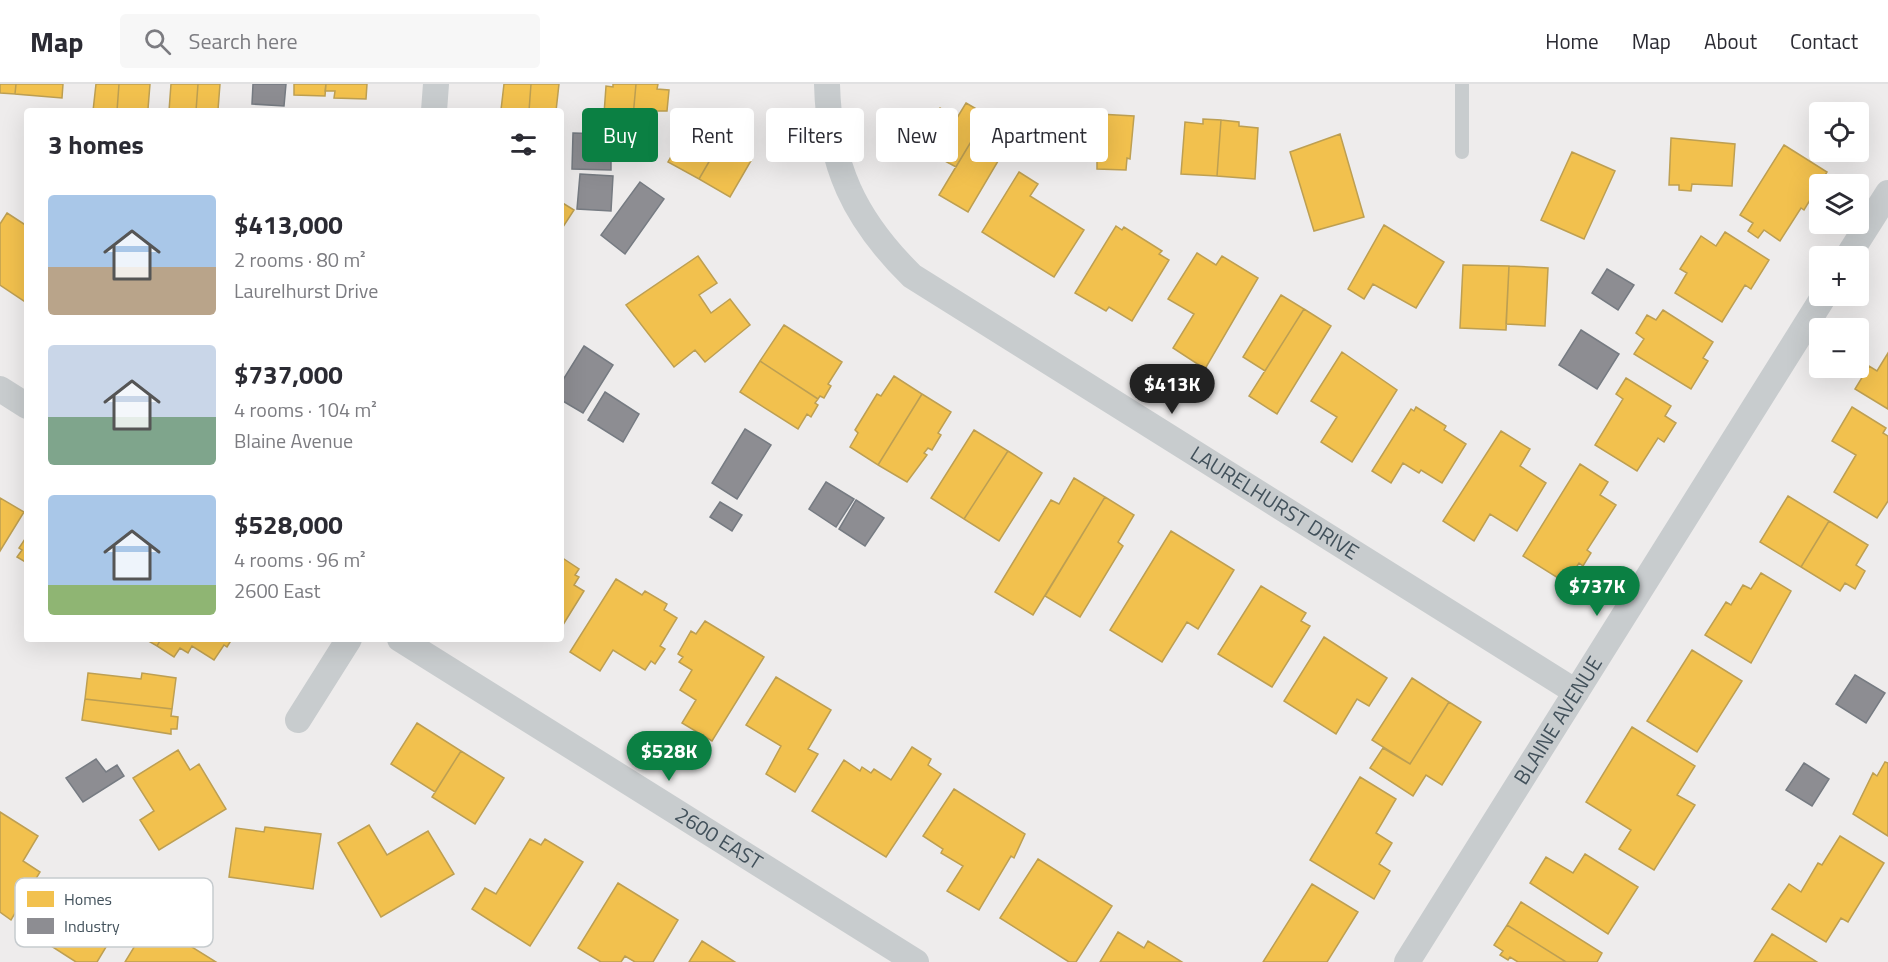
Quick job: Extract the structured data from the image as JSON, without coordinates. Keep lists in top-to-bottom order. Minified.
{"streets":{"street":["LAURELHURST DRIVE","BLAINE AVENUE","2600 EAST"]},"crossings":[["LAURELHURST DRIVE","BLAINE AVENUE"]],"legend":["Homes","Industry"],"page":{"header":"Map","search":"Search here","nav":["Home","Map","About","Contact"],"map_buttons":["+","−"],"chip":["Buy","Rent","Filters","New","Apartment"],"heading":"3 homes","list":[{"name":"$413,000","note":"2 rooms · 80 m² · Laurelhurst Drive"},{"name":"$737,000","note":"4 rooms · 104 m² · Blaine Avenue"},{"name":"$528,000","note":"4 rooms · 96 m² · 2600 East"}],"price":["$413K","$737K","$528K"]}}
